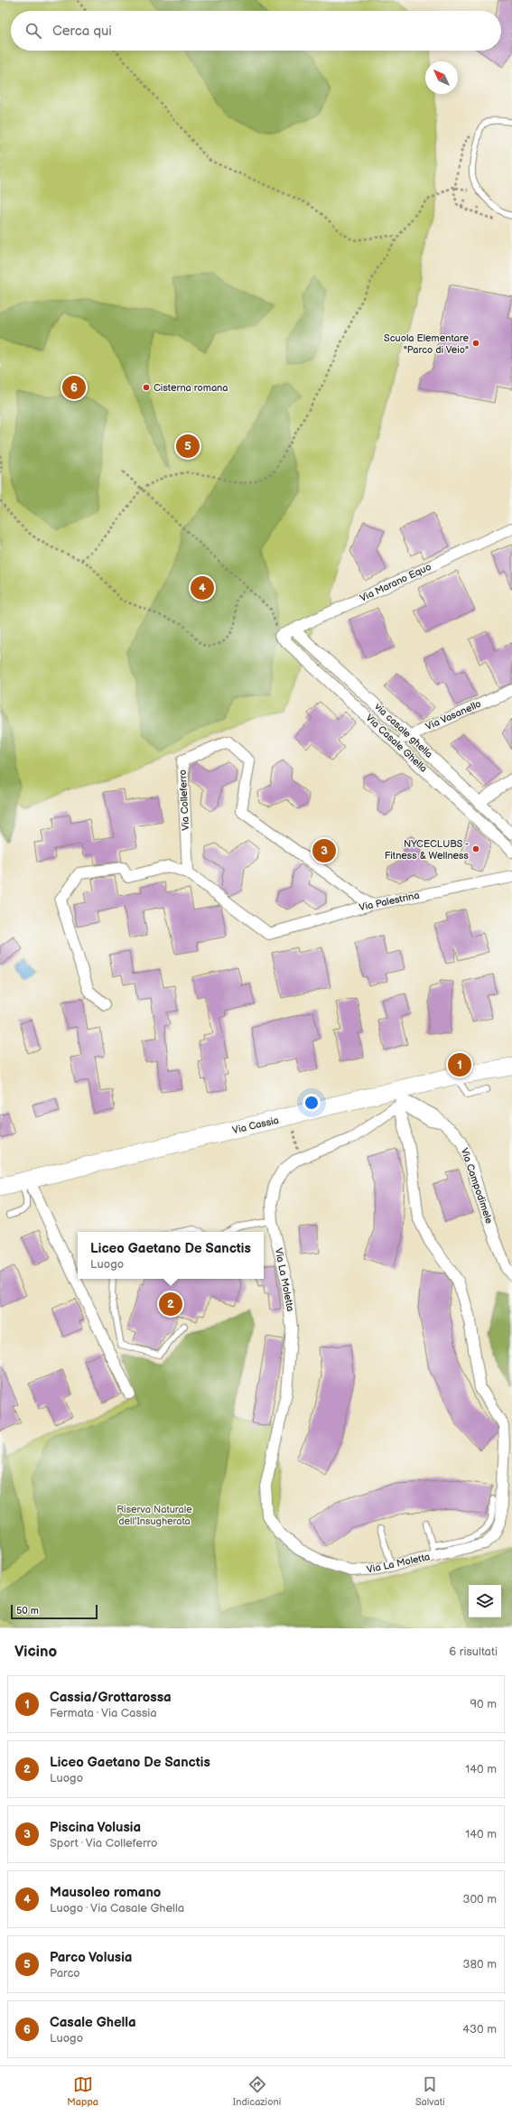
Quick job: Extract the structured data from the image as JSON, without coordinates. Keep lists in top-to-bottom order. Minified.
{"streets":{"main road":["Via Cassia"],"street":["Via Marano Equo","Via Vasanello","via casale ghella","Via Casale Ghella","Via Colleferro","Via Palestrina","Via Campodimele","Via La Moletta"]},"crossings":[["Via Marano Equo","via casale ghella"],["Via Marano Equo","Via Casale Ghella"],["Via Vasanello","via casale ghella"],["Via Vasanello","Via Casale Ghella"],["Via Colleferro","Via Palestrina"],["Via Cassia","Via Campodimele"],["Via Cassia","Via La Moletta"],["Via Campodimele","Via La Moletta"]],"parks":["Riserva Naturale dell'Insugherata"],"places":["Scuola Elementare \"Parco di Veio\"","Cisterna romana","NYCECLUBS - Fitness & Wellness"],"scale_bar":"50 m","north":"top left","page":{"search":"Cerca qui","pins":["6","5","4","3","1","2"],"popup":["Liceo Gaetano De Sanctis","Luogo"],"scale":"50 m","heading":["Vicino","6 risultati"],"list":[{"mark":"1","name":"Cassia/Grottarossa","note":"Fermata · Via Cassia","value":"90 m"},{"mark":"2","name":"Liceo Gaetano De Sanctis","note":"Luogo","value":"140 m"},{"mark":"3","name":"Piscina Volusia","note":"Sport · Via Colleferro","value":"140 m"},{"mark":"4","name":"Mausoleo romano","note":"Luogo · Via Casale Ghella","value":"300 m"},{"mark":"5","name":"Parco Volusia","note":"Parco","value":"380 m"},{"mark":"6","name":"Casale Ghella","note":"Luogo","value":"430 m"}],"nav":["Mappa","Indicazioni","Salvati"]}}
